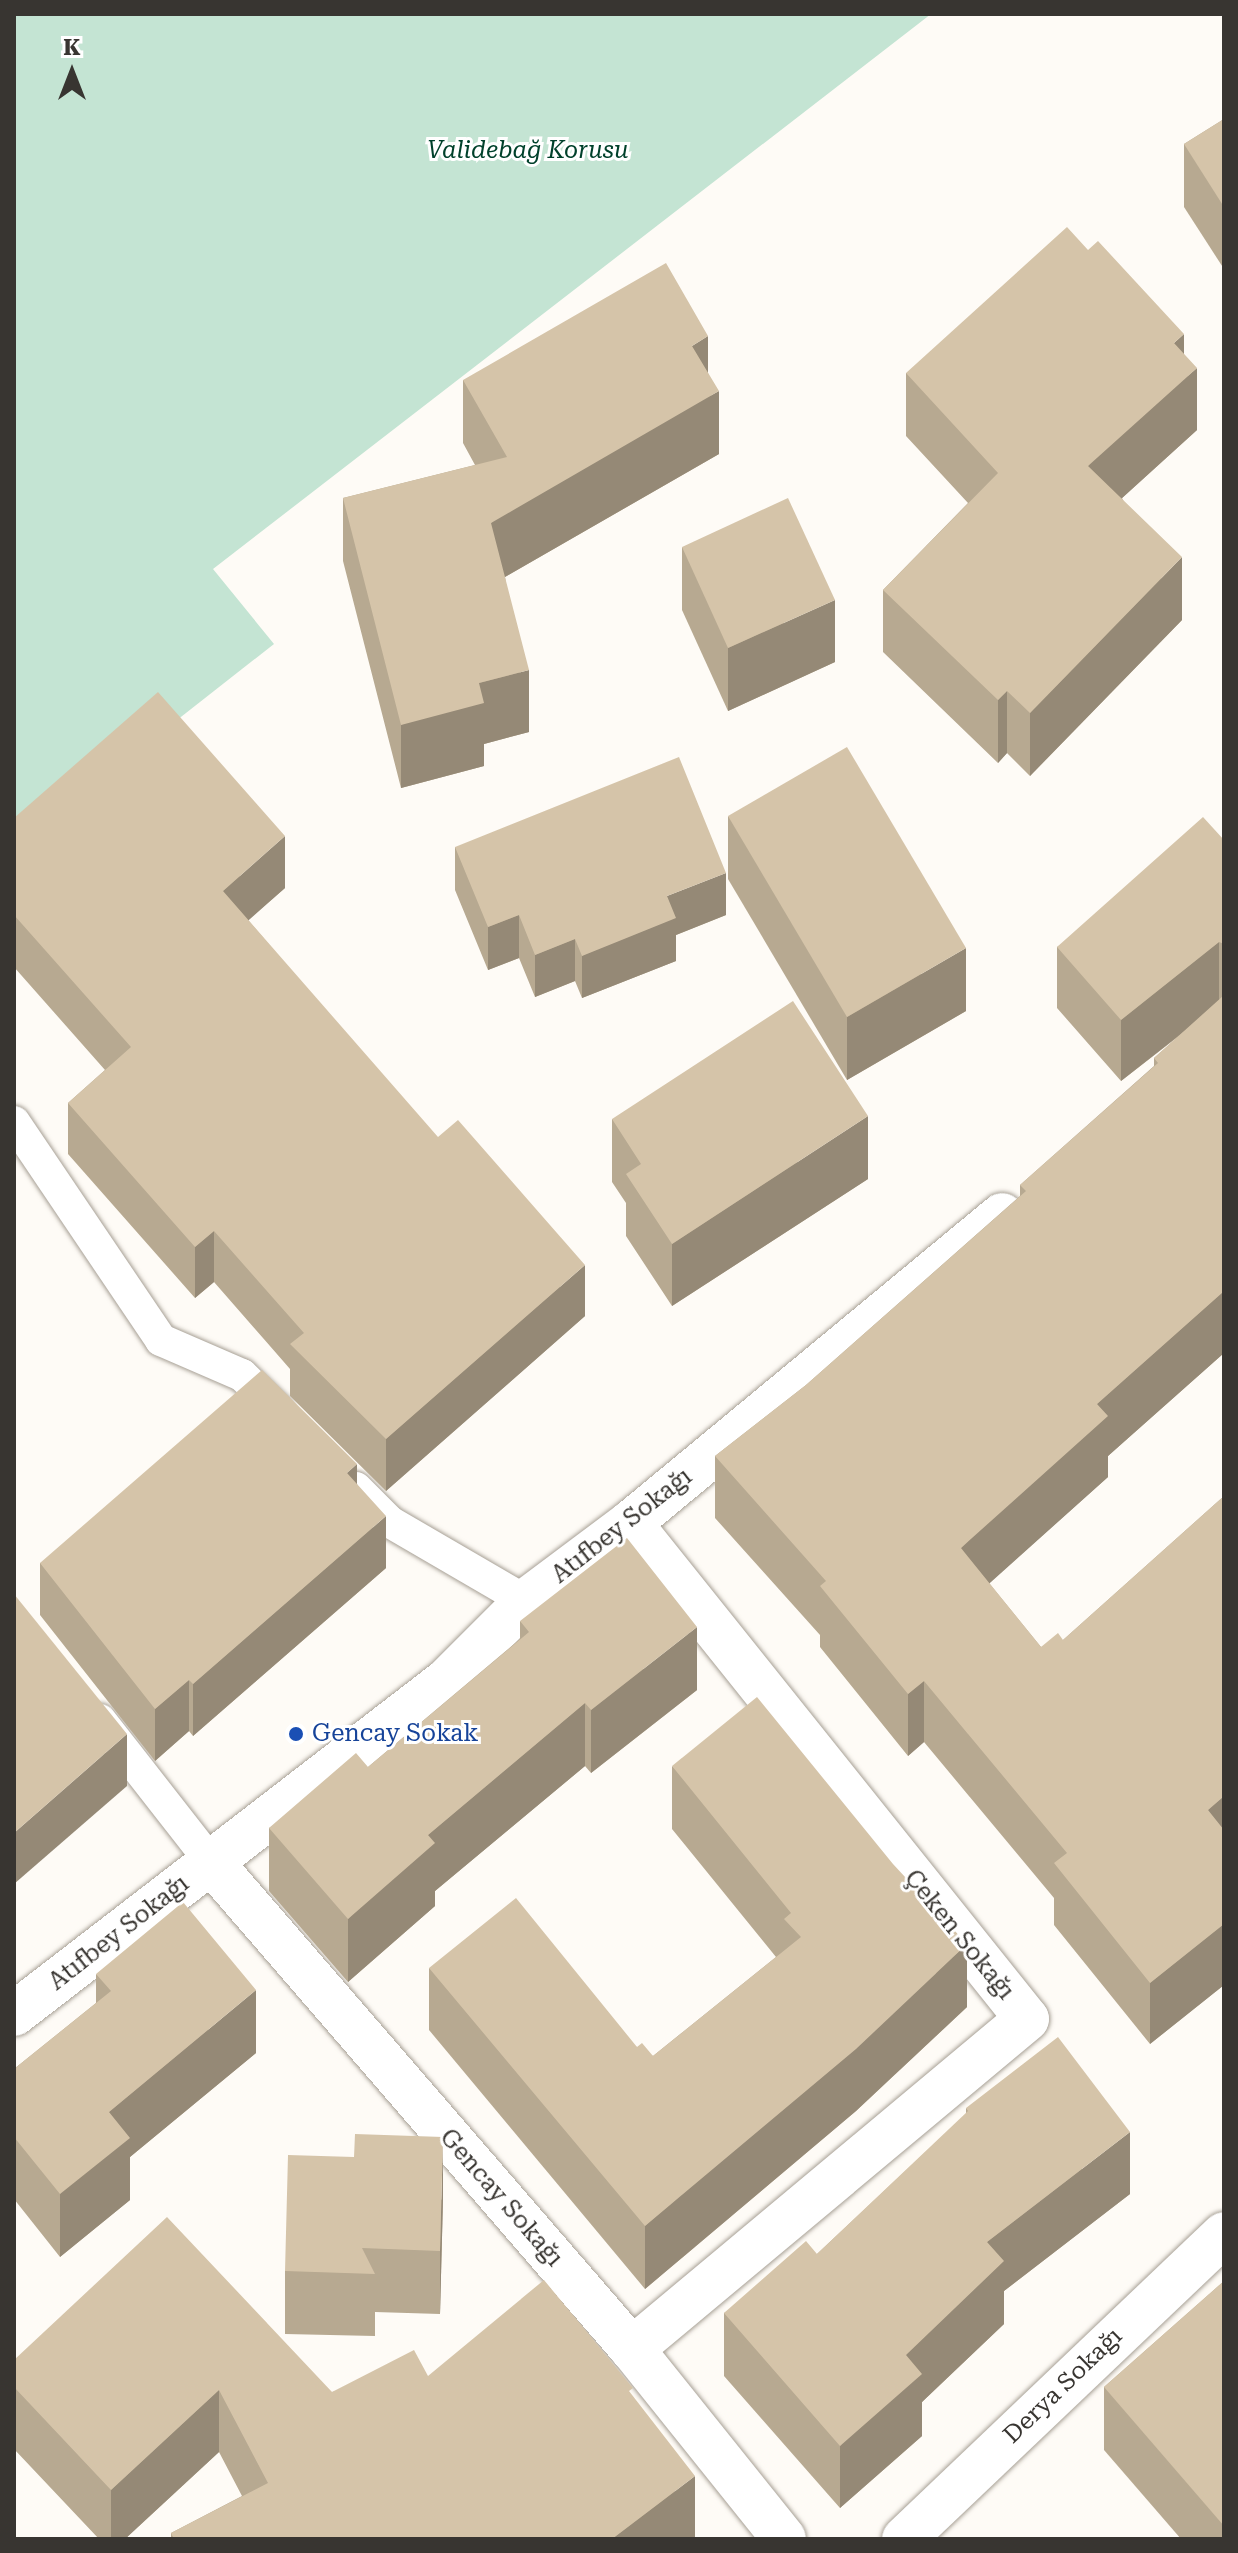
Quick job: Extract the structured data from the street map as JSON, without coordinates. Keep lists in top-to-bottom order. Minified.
{"streets":{"street":["Atıfbey Sokağı","Çeken Sokağı","Gencay Sokağı","Derya Sokağı"]},"crossings":[["Atıfbey Sokağı","Çeken Sokağı"],["Atıfbey Sokağı","Gencay Sokağı"],["Çeken Sokağı","Gencay Sokağı"]],"parks":["Validebağ Korusu"],"places":["Gencay Sokak"],"north":"top"}
